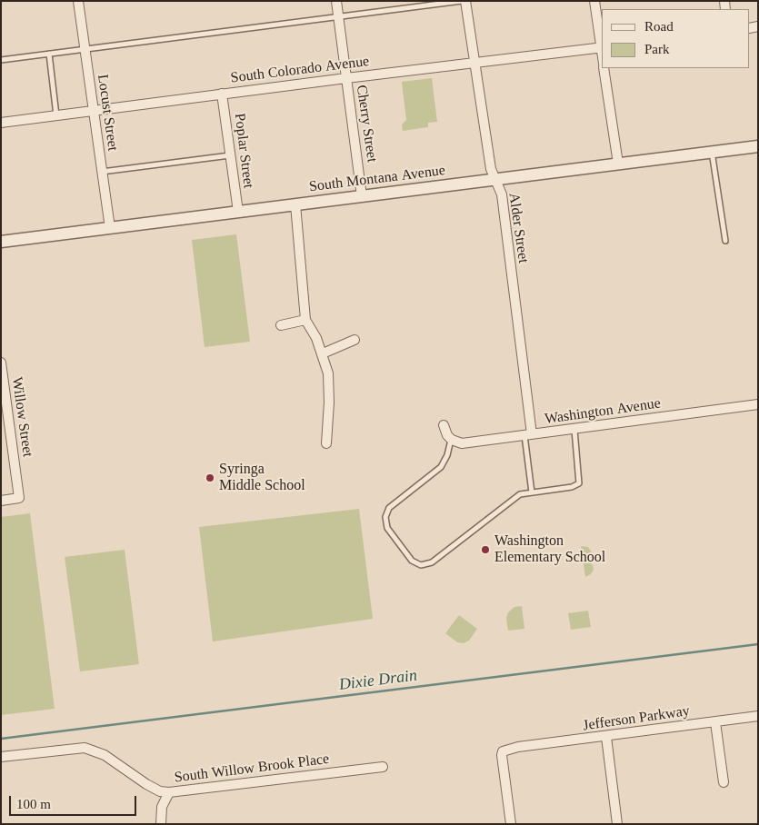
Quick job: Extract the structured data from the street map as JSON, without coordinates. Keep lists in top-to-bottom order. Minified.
{"streets":{"street":["South Colorado Avenue","Locust Street","Cherry Street","Poplar Street","South Montana Avenue","Alder Street","Washington Avenue","Willow Street","Jefferson Parkway","South Willow Brook Place"]},"crossings":[["South Colorado Avenue","Locust Street"],["South Colorado Avenue","Cherry Street"],["South Colorado Avenue","Poplar Street"],["South Colorado Avenue","Alder Street"],["Locust Street","South Montana Avenue"],["Cherry Street","South Montana Avenue"],["Poplar Street","South Montana Avenue"],["South Montana Avenue","Alder Street"],["Alder Street","Washington Avenue"]],"water":["Dixie Drain"],"places":["Syringa Middle School","Washington Elementary School"],"legend":["Road","Park"],"scale_bar":"100 m"}
